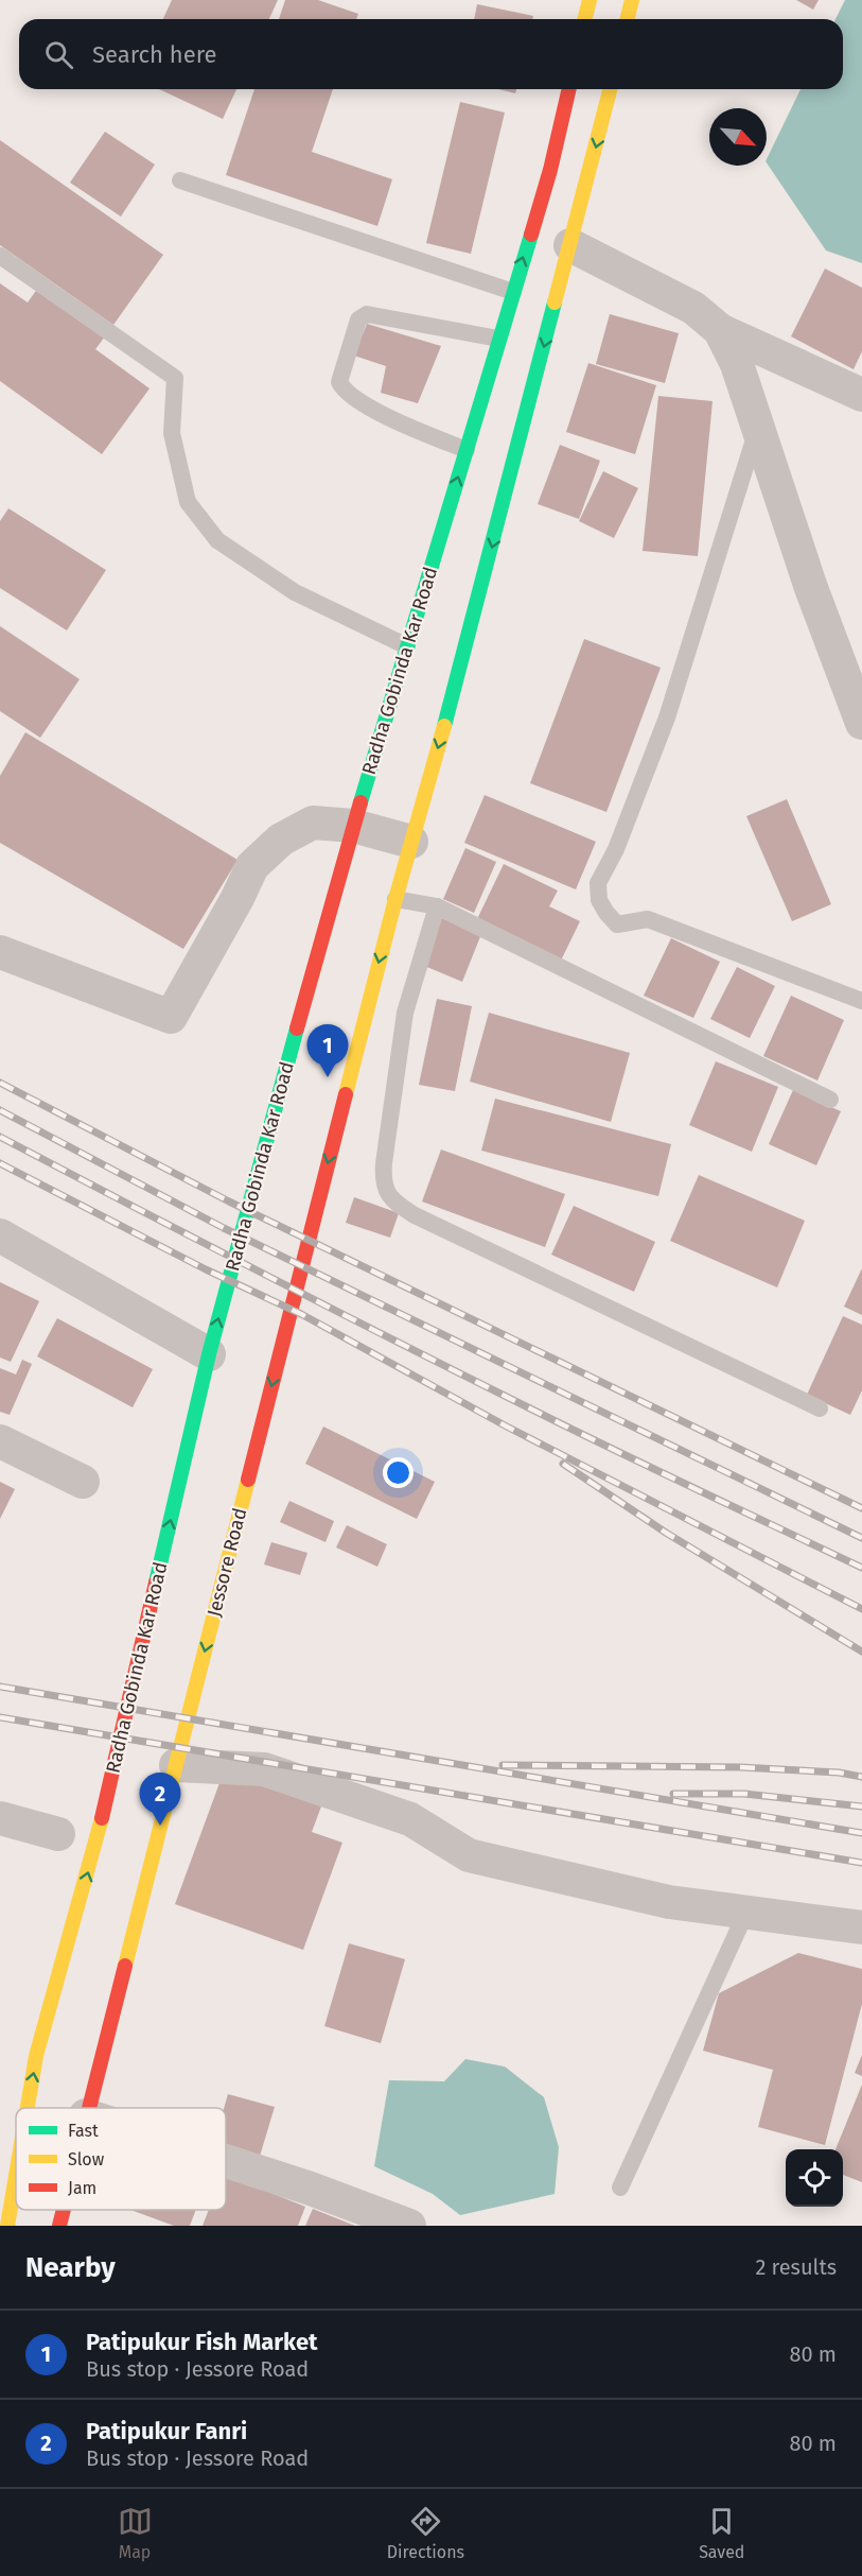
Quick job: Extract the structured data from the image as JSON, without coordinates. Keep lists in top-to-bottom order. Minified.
{"streets":{"main road":["Radha Gobinda Kar Road","Jessore Road"]},"one_way":["Radha Gobinda Kar Road","Jessore Road"],"legend":["Fast","Slow","Jam"],"north":"bottom right","page":{"search":"Search here","pins":["1","2"],"heading":["Nearby","2 results"],"list":[{"mark":"1","name":"Patipukur Fish Market","note":"Bus stop · Jessore Road","value":"80 m"},{"mark":"2","name":"Patipukur Fanri","note":"Bus stop · Jessore Road","value":"80 m"}],"nav":["Map","Directions","Saved"]}}
